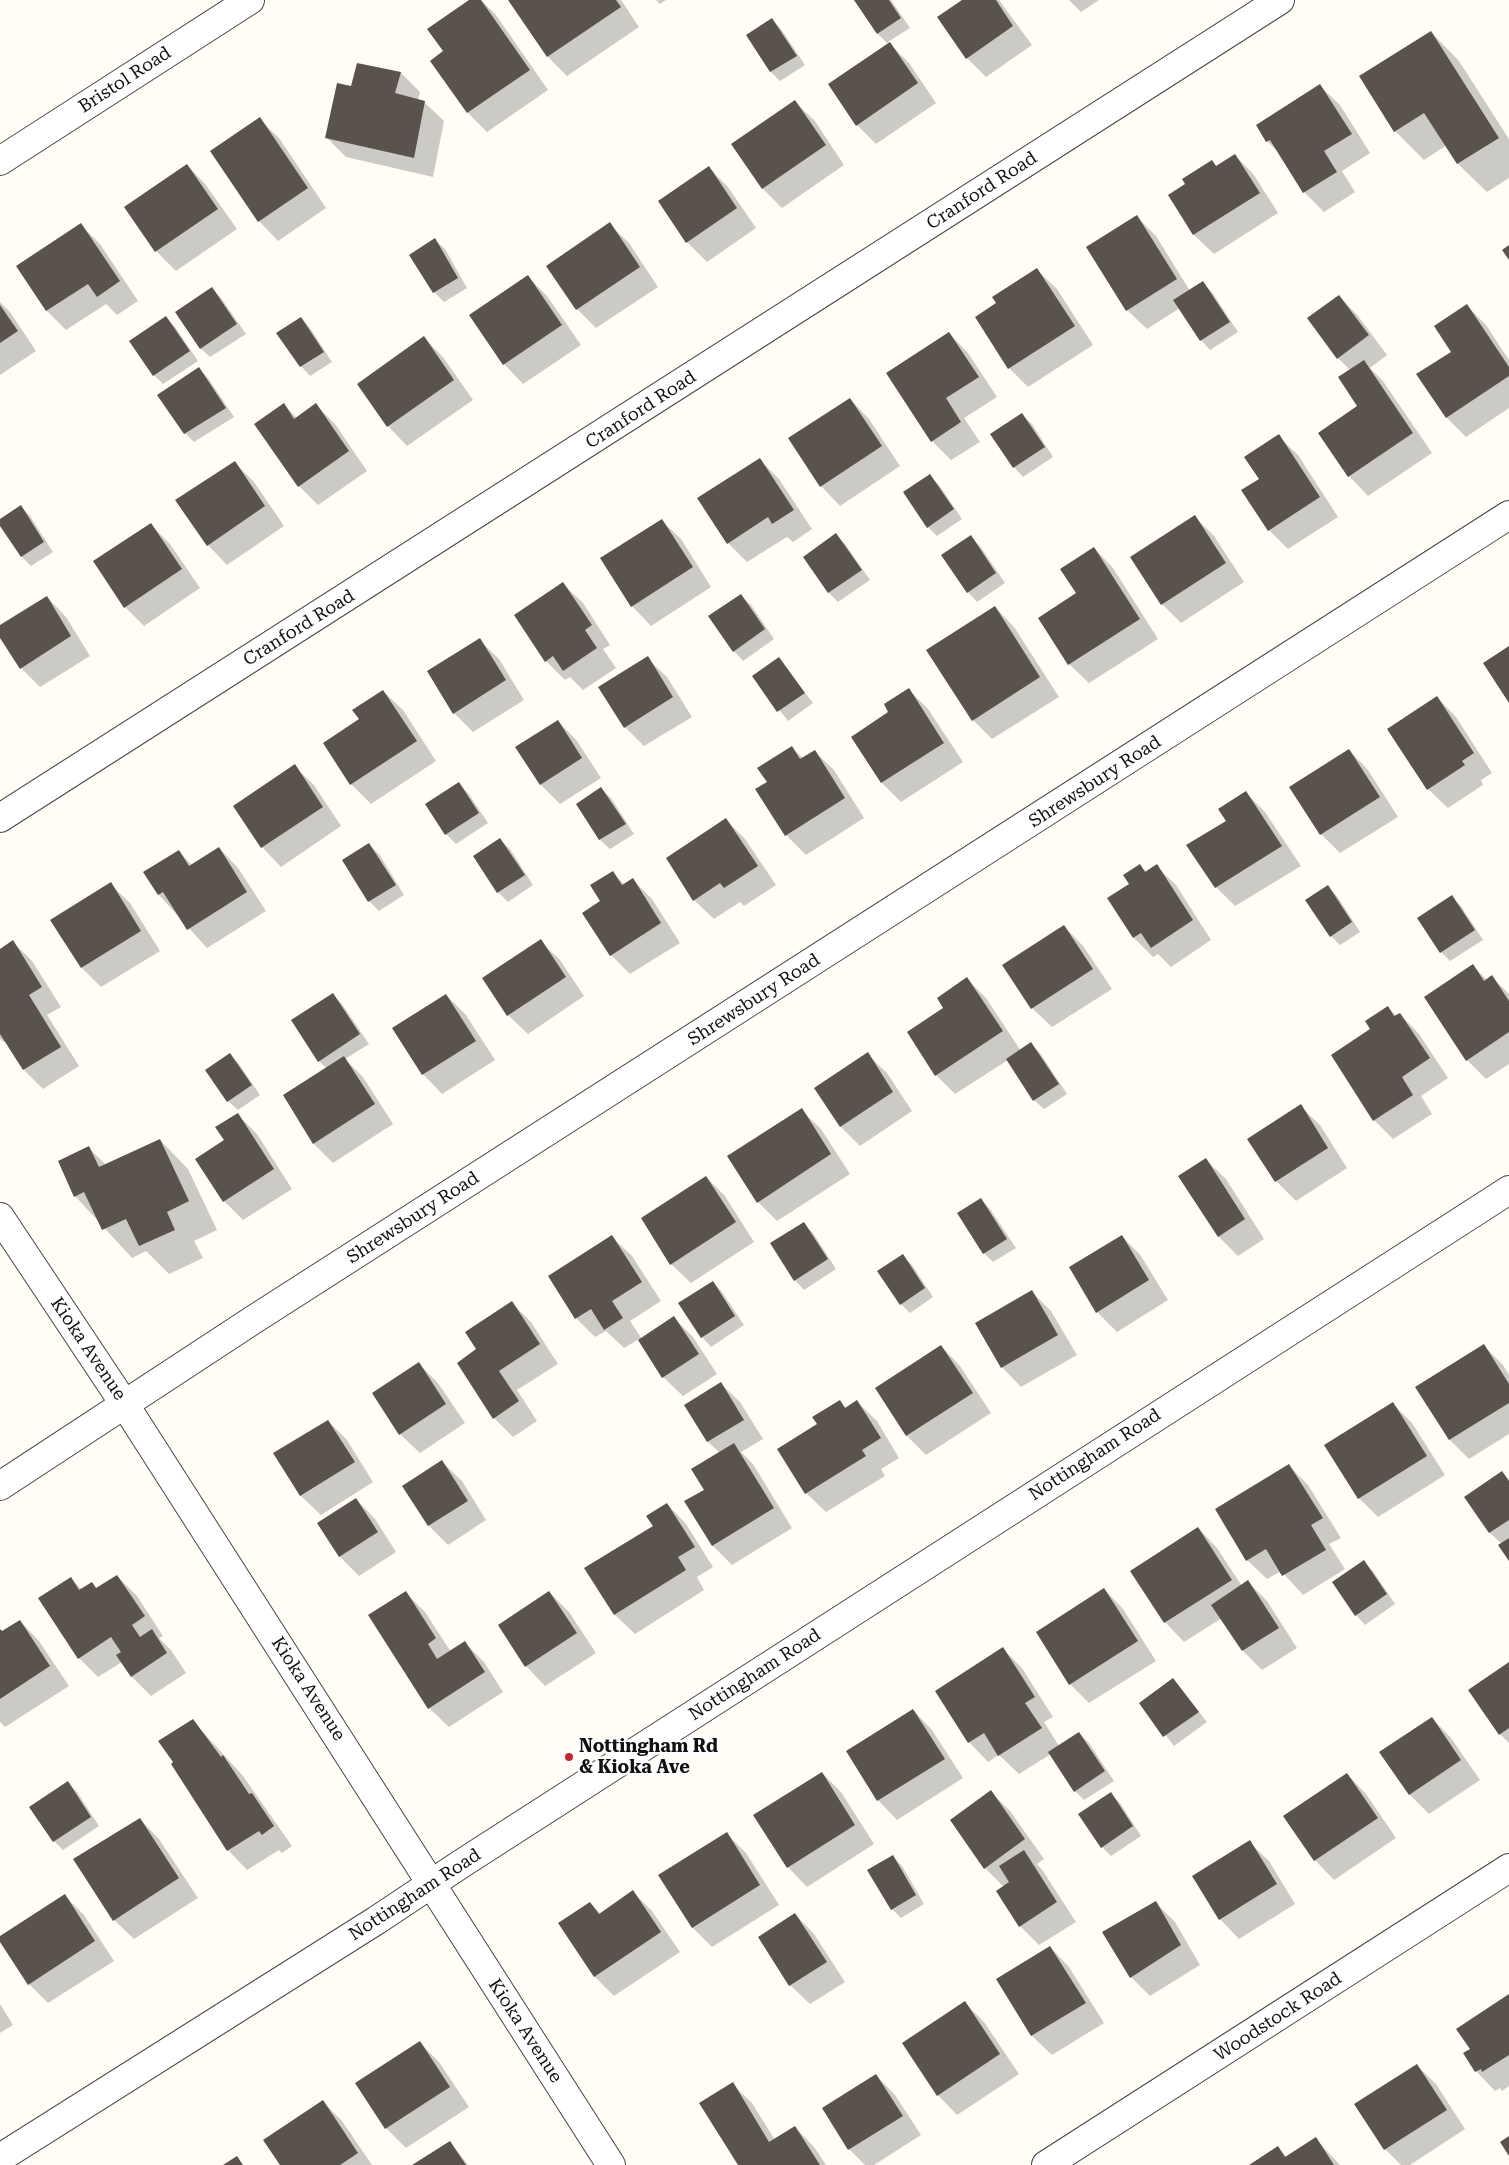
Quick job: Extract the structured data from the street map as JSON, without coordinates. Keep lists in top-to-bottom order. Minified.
{"streets":{"street":["Bristol Road","Cranford Road","Shrewsbury Road","Kioka Avenue","Nottingham Road","Woodstock Road"]},"crossings":[["Shrewsbury Road","Kioka Avenue"],["Kioka Avenue","Nottingham Road"]],"places":["Nottingham Rd & Kioka Ave"]}
